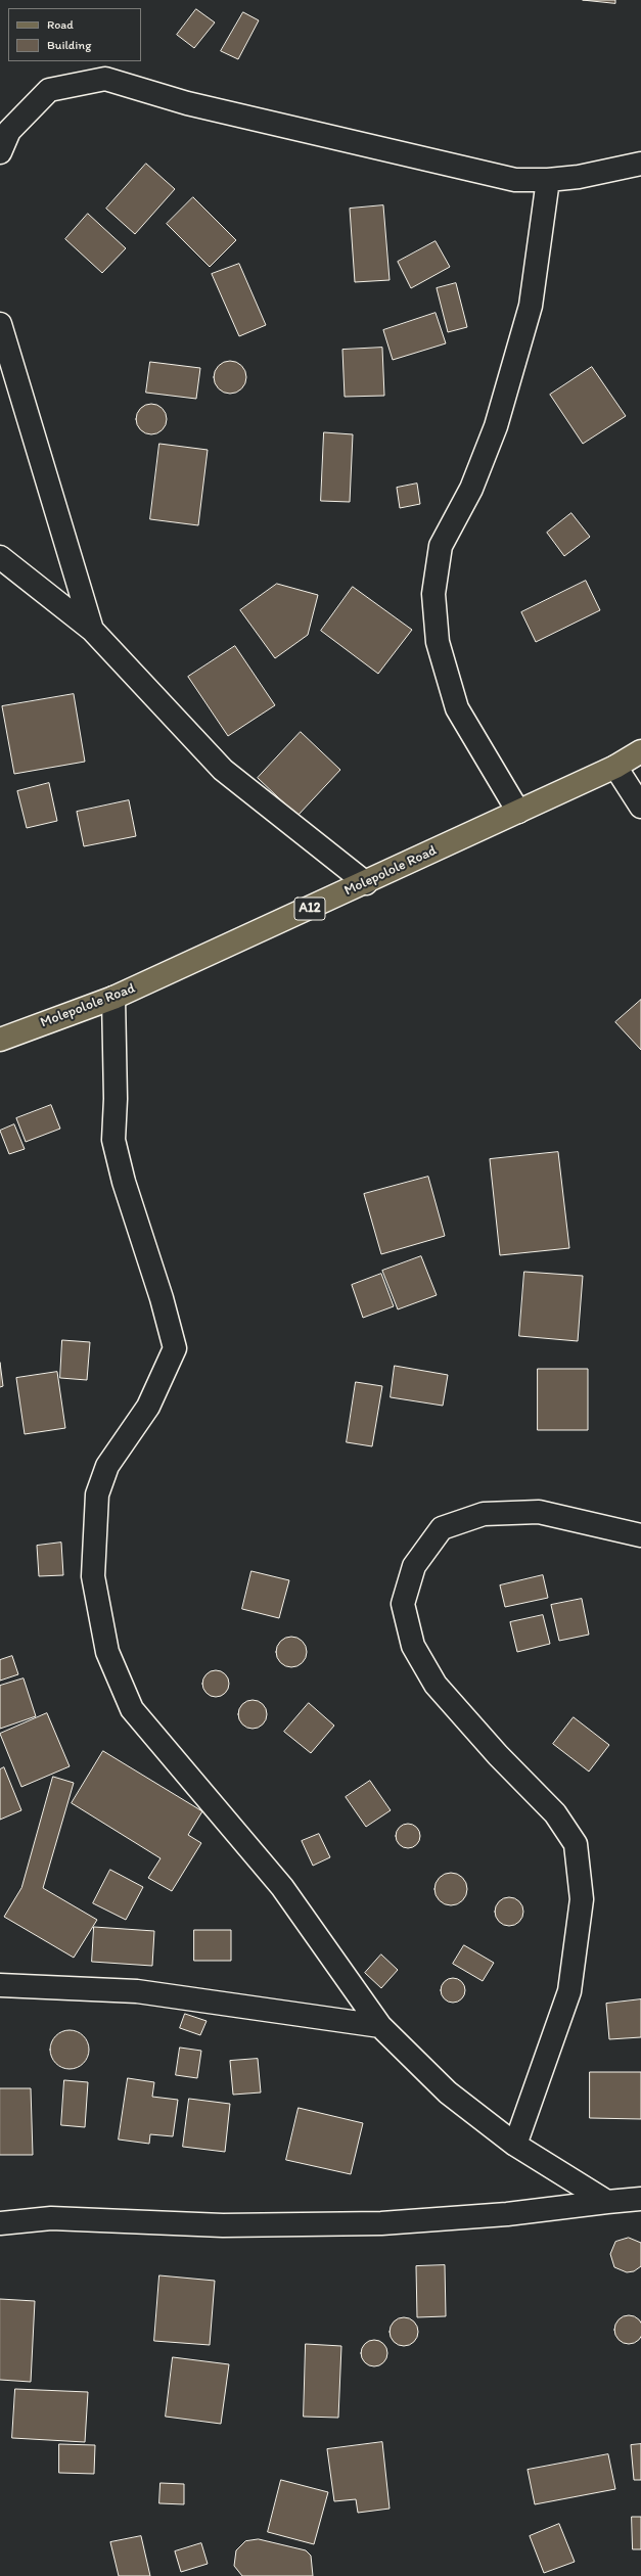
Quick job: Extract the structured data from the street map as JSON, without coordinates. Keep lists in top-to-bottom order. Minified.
{"streets":{"main road":["Molepolole Road","A12"]},"legend":["Road","Building"]}
